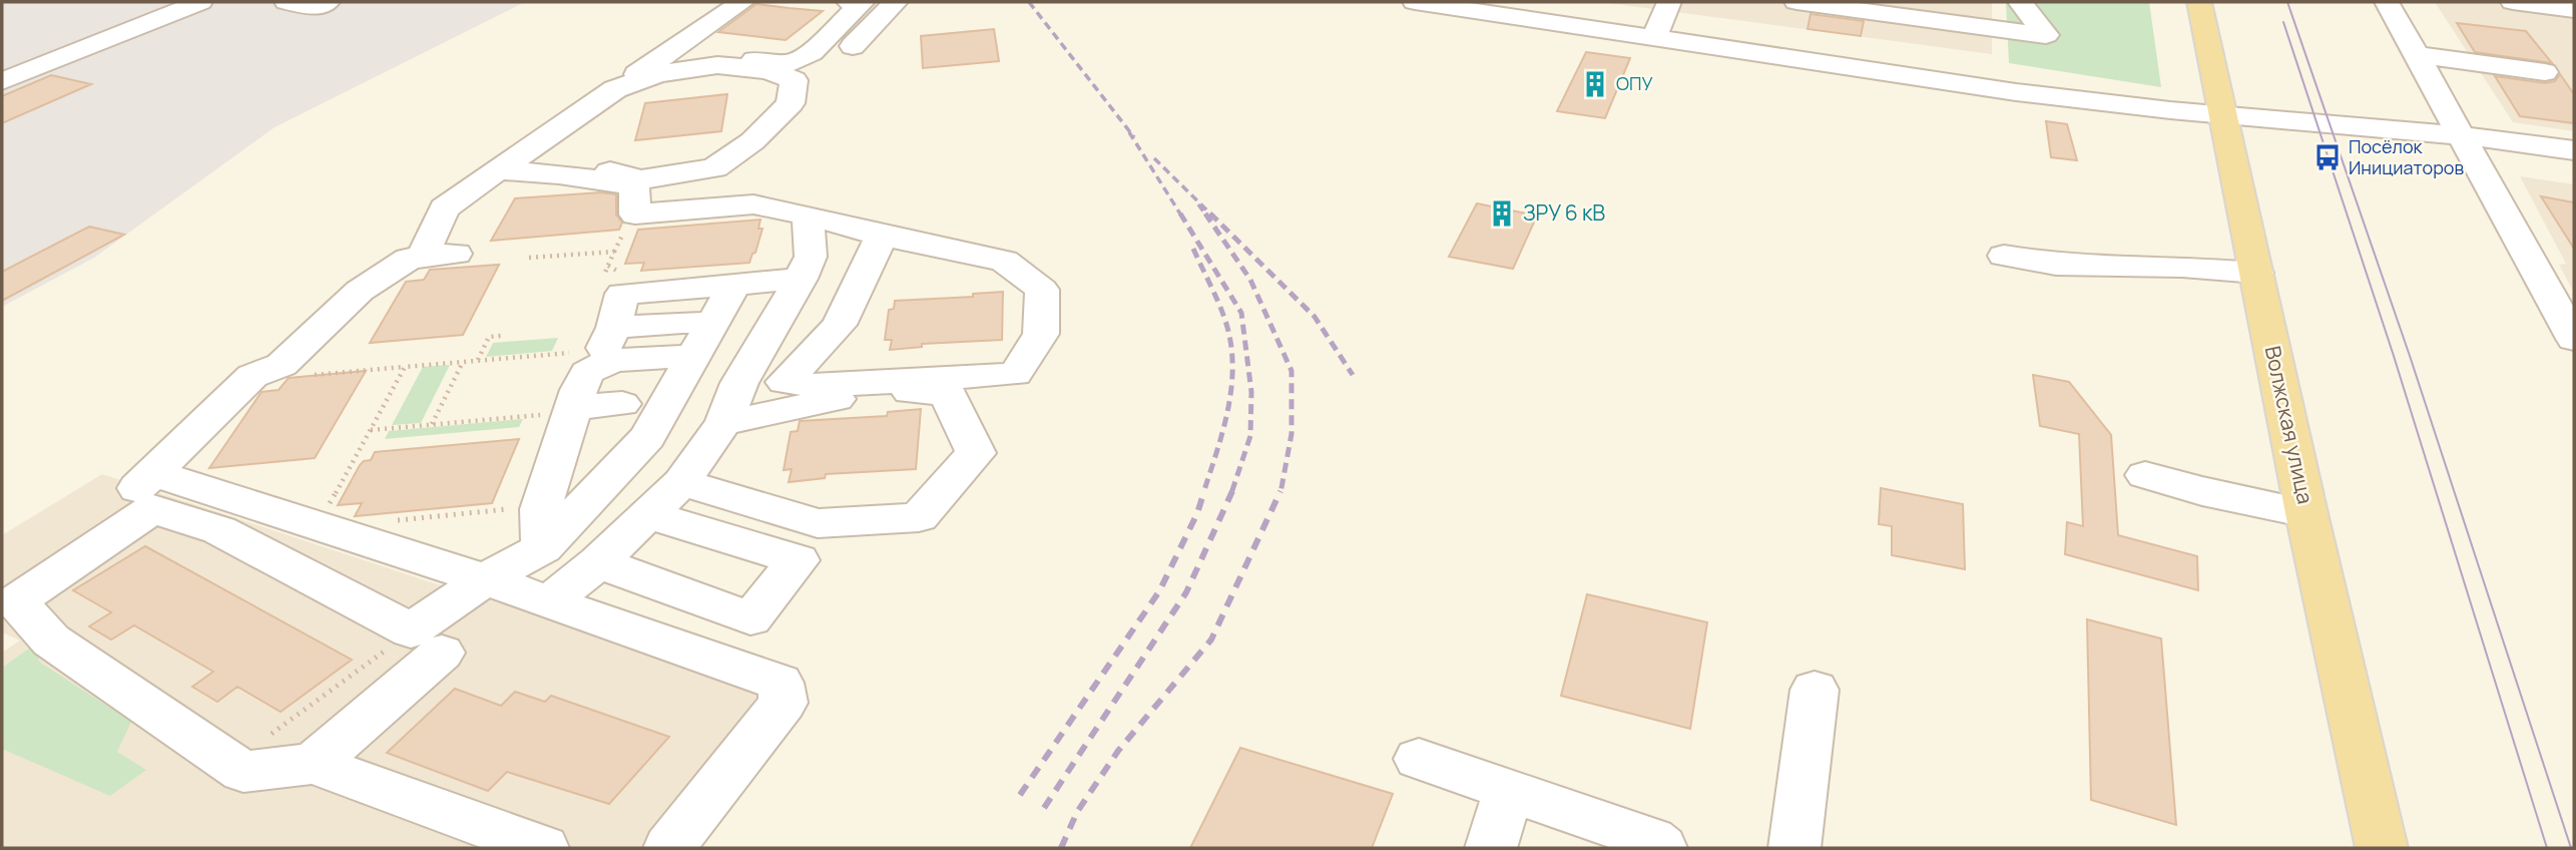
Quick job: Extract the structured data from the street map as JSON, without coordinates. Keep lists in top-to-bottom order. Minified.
{"streets":{"main road":["Волжская улица"]},"places":{"building":["ОПУ","ЗРУ 6 кВ"],"bus stop":["Посёлок Инициаторов"]}}
